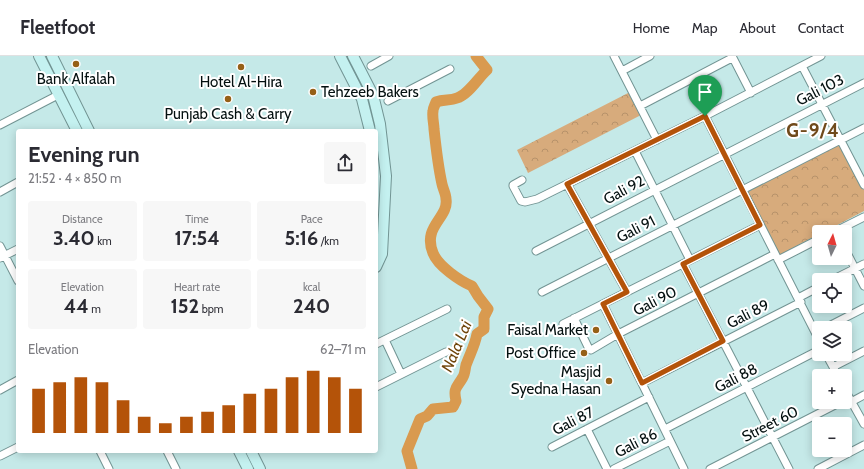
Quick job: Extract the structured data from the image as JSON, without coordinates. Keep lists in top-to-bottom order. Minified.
{"streets":{"street":["Gali 103","Gali 92","Gali 91","Gali 90","Gali 89","Gali 88","Gali 87","Street 60","Gali 86"]},"crossings":[["Gali 103","Gali 92"]],"districts":["G-9/4"],"water":["Nala Lai"],"places":["Bank Alfalah","Hotel Al-Hira","Tehzeeb Bakers","Punjab Cash & Carry","Faisal Market","Post Office","Masjid Syedna Hasan"],"north":"top","page":{"header":"Fleetfoot","nav":["Home","Map","About","Contact"],"heading":["Evening run","21:52 · 4 × 850 m"],"stats":[["Distance","3.40 km"],["Time","17:54"],["Pace","5:16 /km"],["Elevation","44 m"],["Heart rate","152 bpm"],["kcal","240"]],"map_buttons":["+","−"],"chart":["Elevation","62–71 m"]}}
